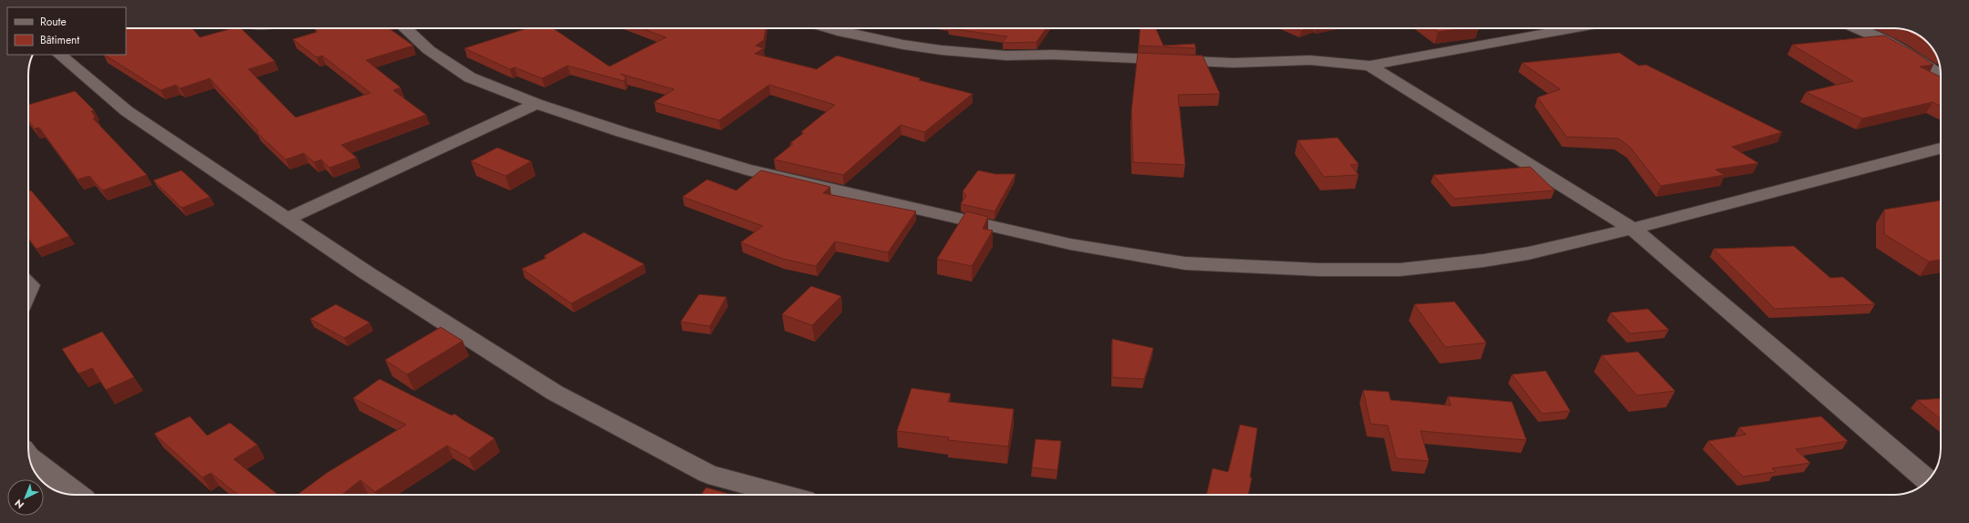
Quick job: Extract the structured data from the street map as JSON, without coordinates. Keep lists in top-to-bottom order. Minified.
{"legend":["Route","Bâtiment"],"north":"bottom left"}
